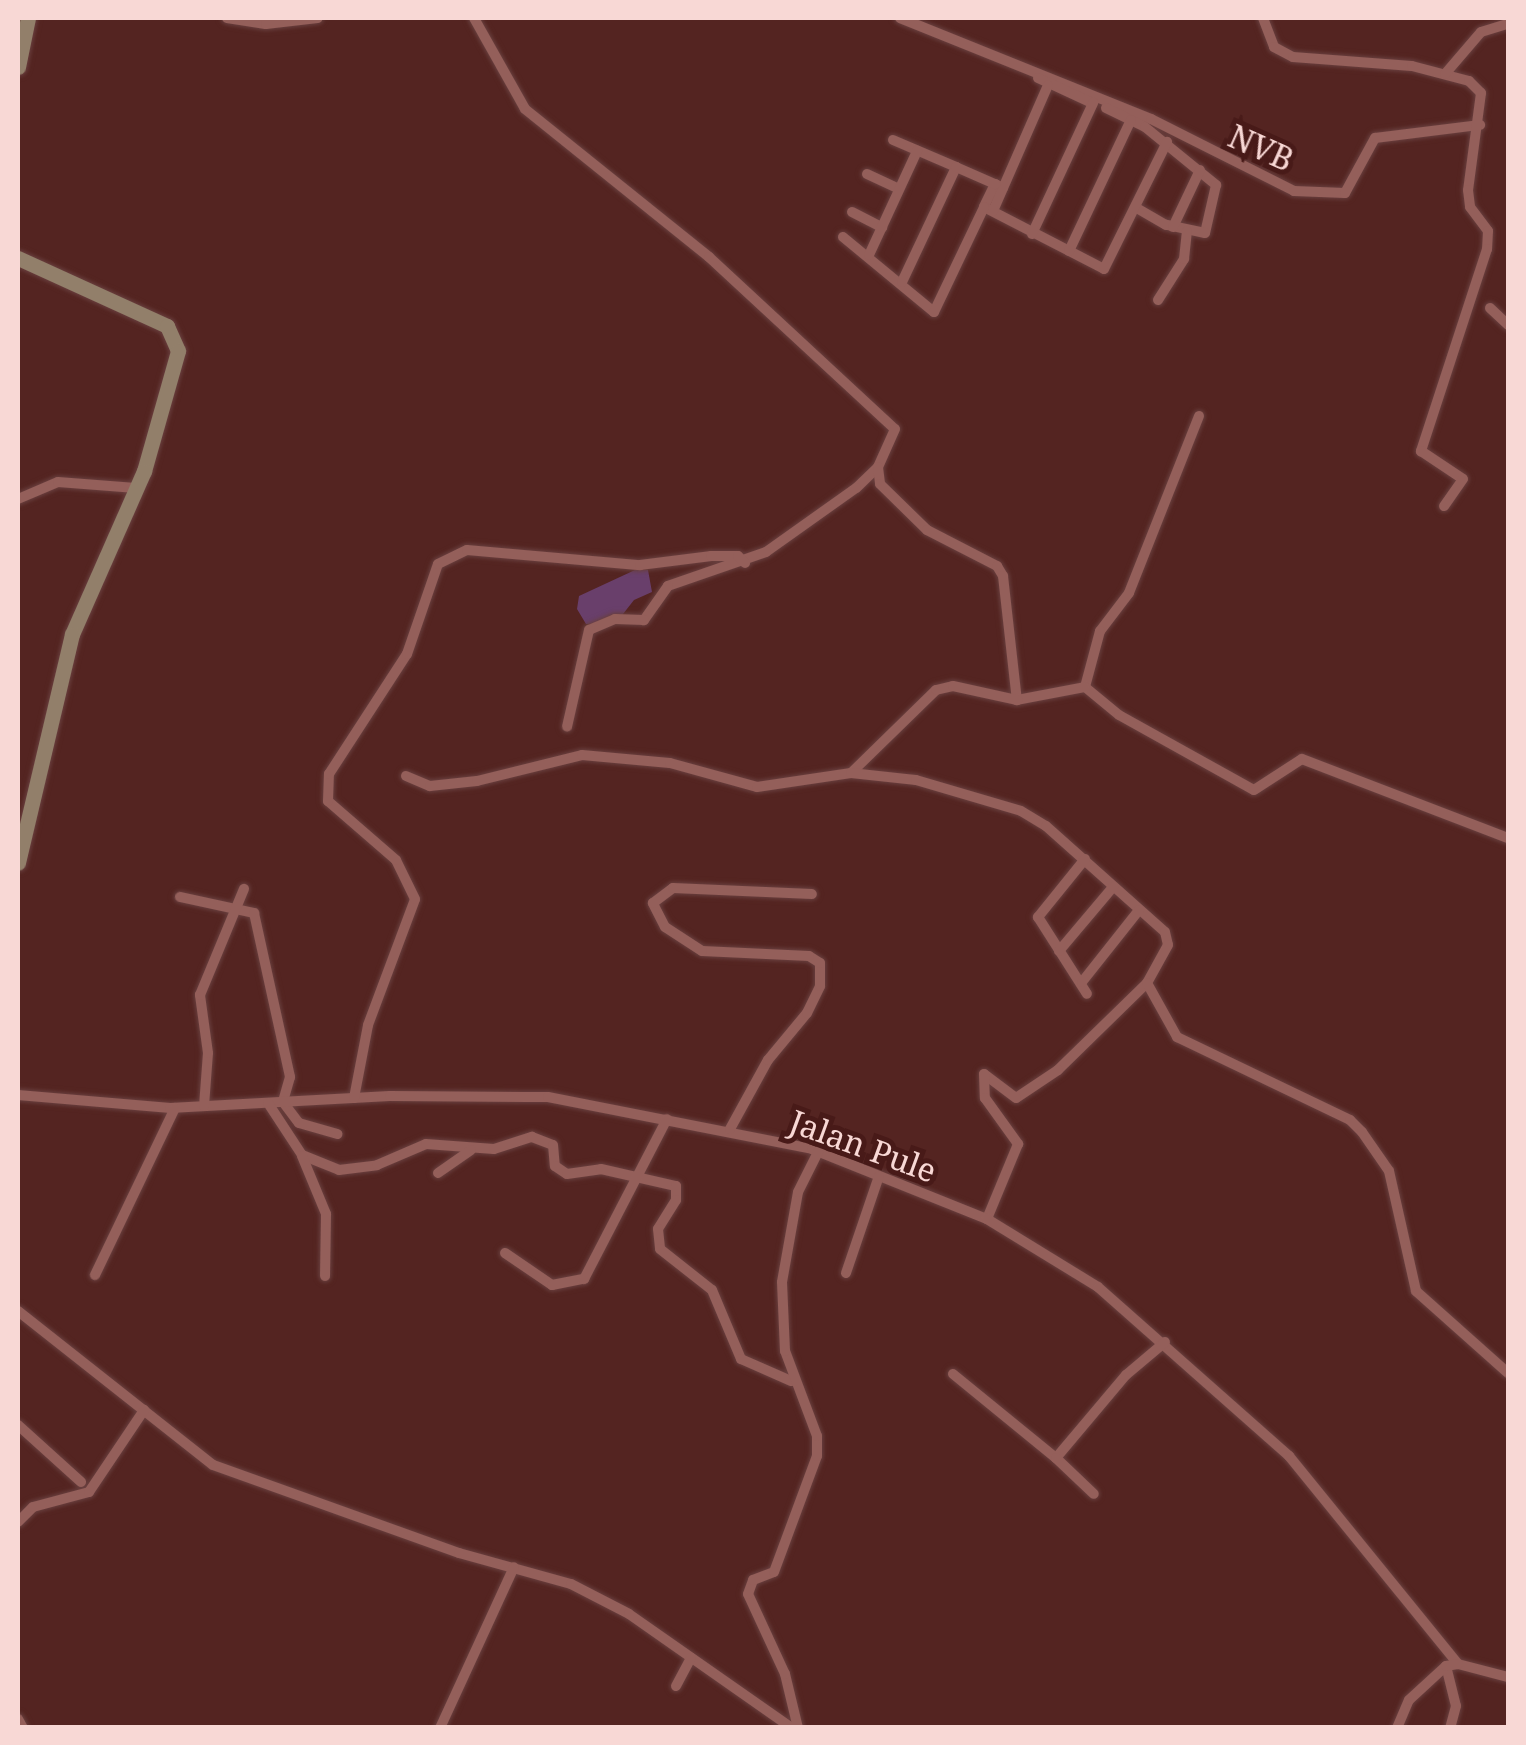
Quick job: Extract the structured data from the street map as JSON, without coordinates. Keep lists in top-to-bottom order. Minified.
{"streets":{"street":["NVB","Jalan Pule"]}}
